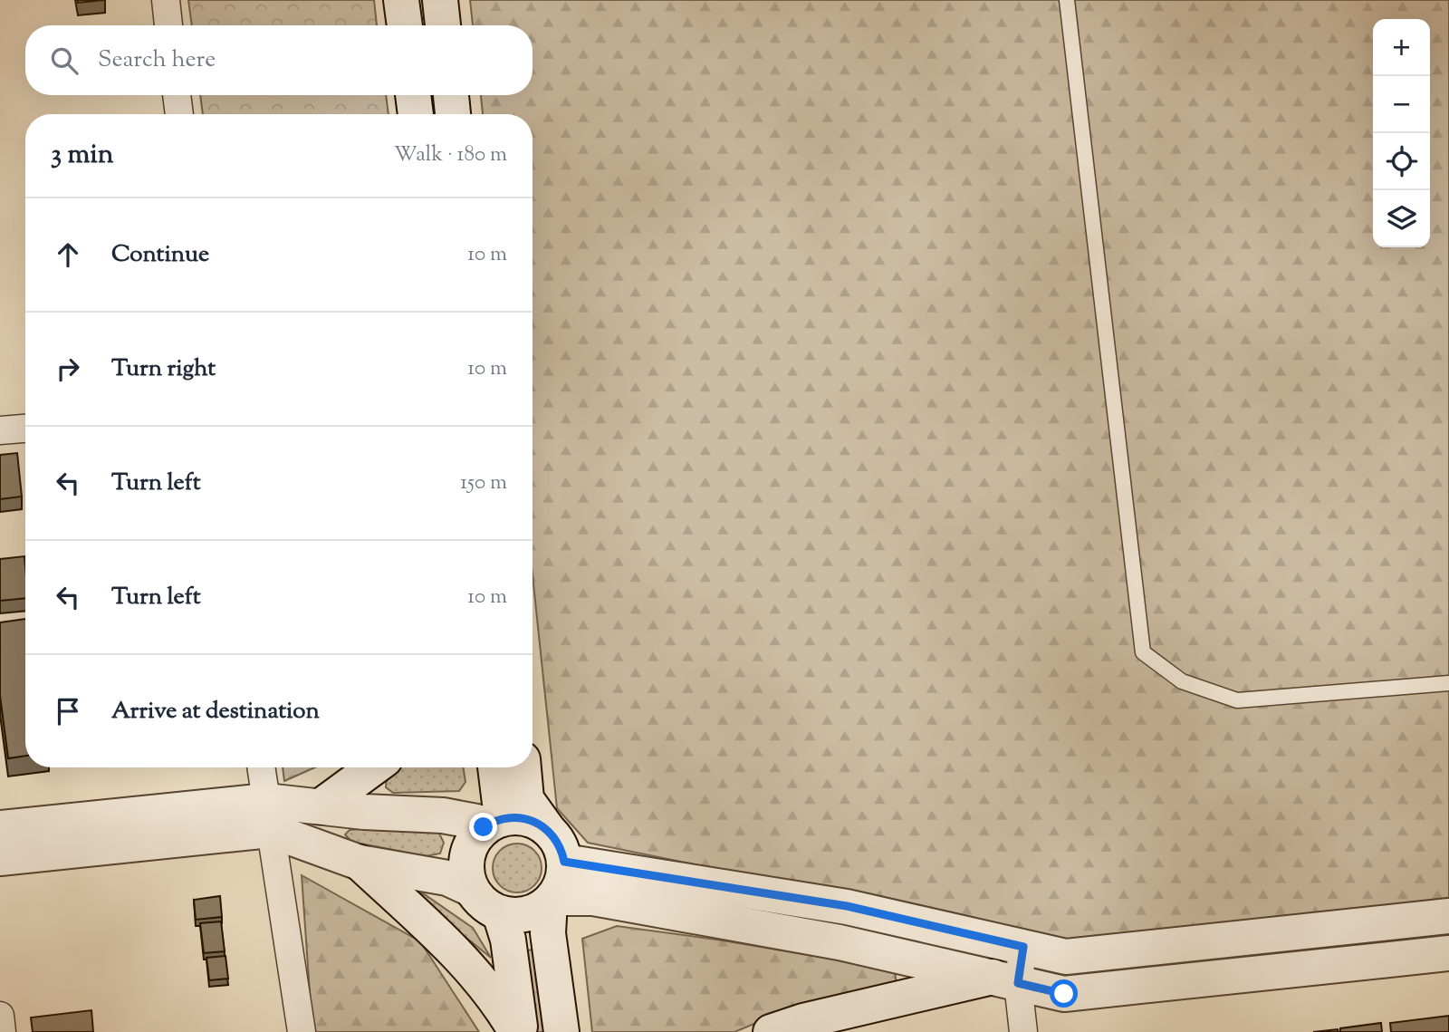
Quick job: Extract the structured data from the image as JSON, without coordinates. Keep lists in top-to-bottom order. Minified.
{"page":{"map_buttons":["+","−"],"search":"Search here","heading":["3 min","Walk · 180 m"],"list":[["Continue","10 m"],["Turn right","10 m"],["Turn left","150 m"],["Turn left","10 m"],"Arrive at destination"]}}
